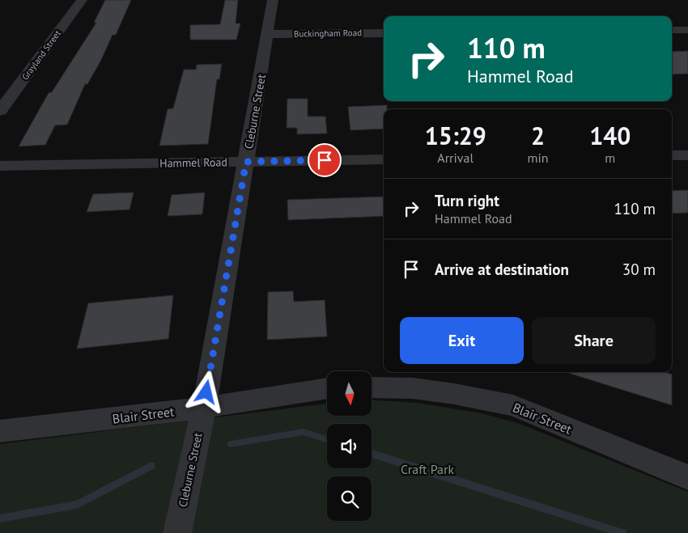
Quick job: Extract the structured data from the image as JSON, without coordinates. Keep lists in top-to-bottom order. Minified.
{"streets":{"street":["Buckingham Road","Grayland Street","Cleburne Street","Hammel Road","Blair Street"]},"crossings":[["Buckingham Road","Cleburne Street"],["Cleburne Street","Hammel Road"],["Cleburne Street","Blair Street"]],"parks":["Craft Park"],"north":"bottom","page":{"turn":["110 m","Hammel Road"],"eta":["15:29","Arrival","2","min","140","m"],"list":[{"name":"Turn right","note":"Hammel Road","value":"110 m"},{"name":"Arrive at destination","value":"30 m"}],"buttons":["Exit","Share"]}}
